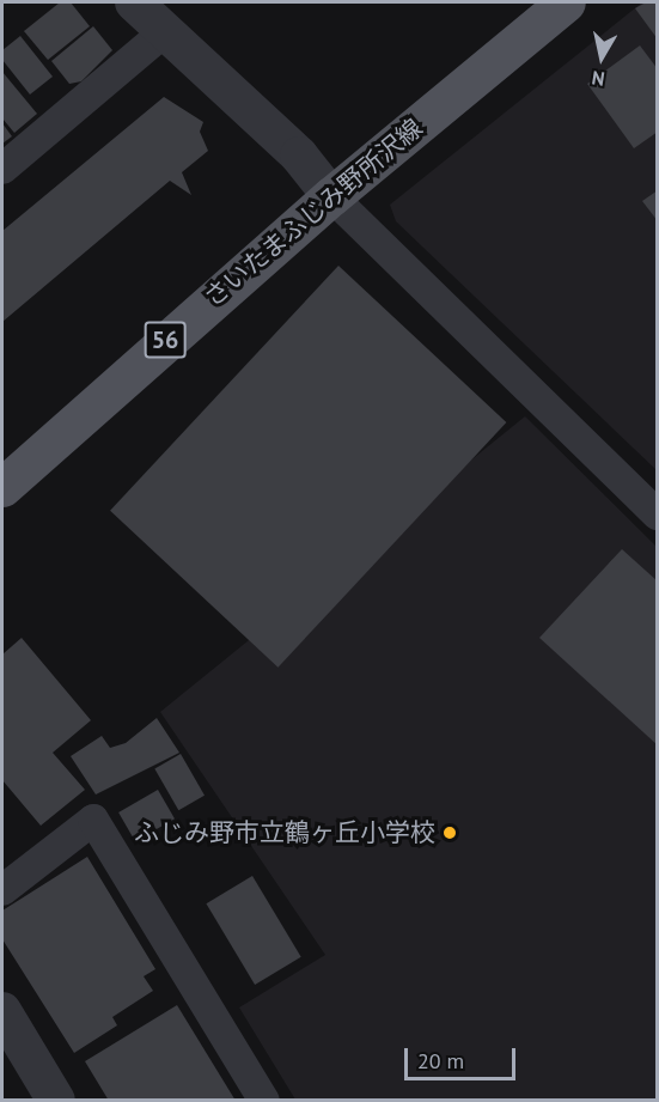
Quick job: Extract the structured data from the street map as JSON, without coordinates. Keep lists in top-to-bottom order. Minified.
{"streets":{"main road":["さいたまふじみ野所沢線","56"]},"places":["ふじみ野市立鶴ヶ丘小学校"],"scale_bar":"20 m","north":"bottom"}
